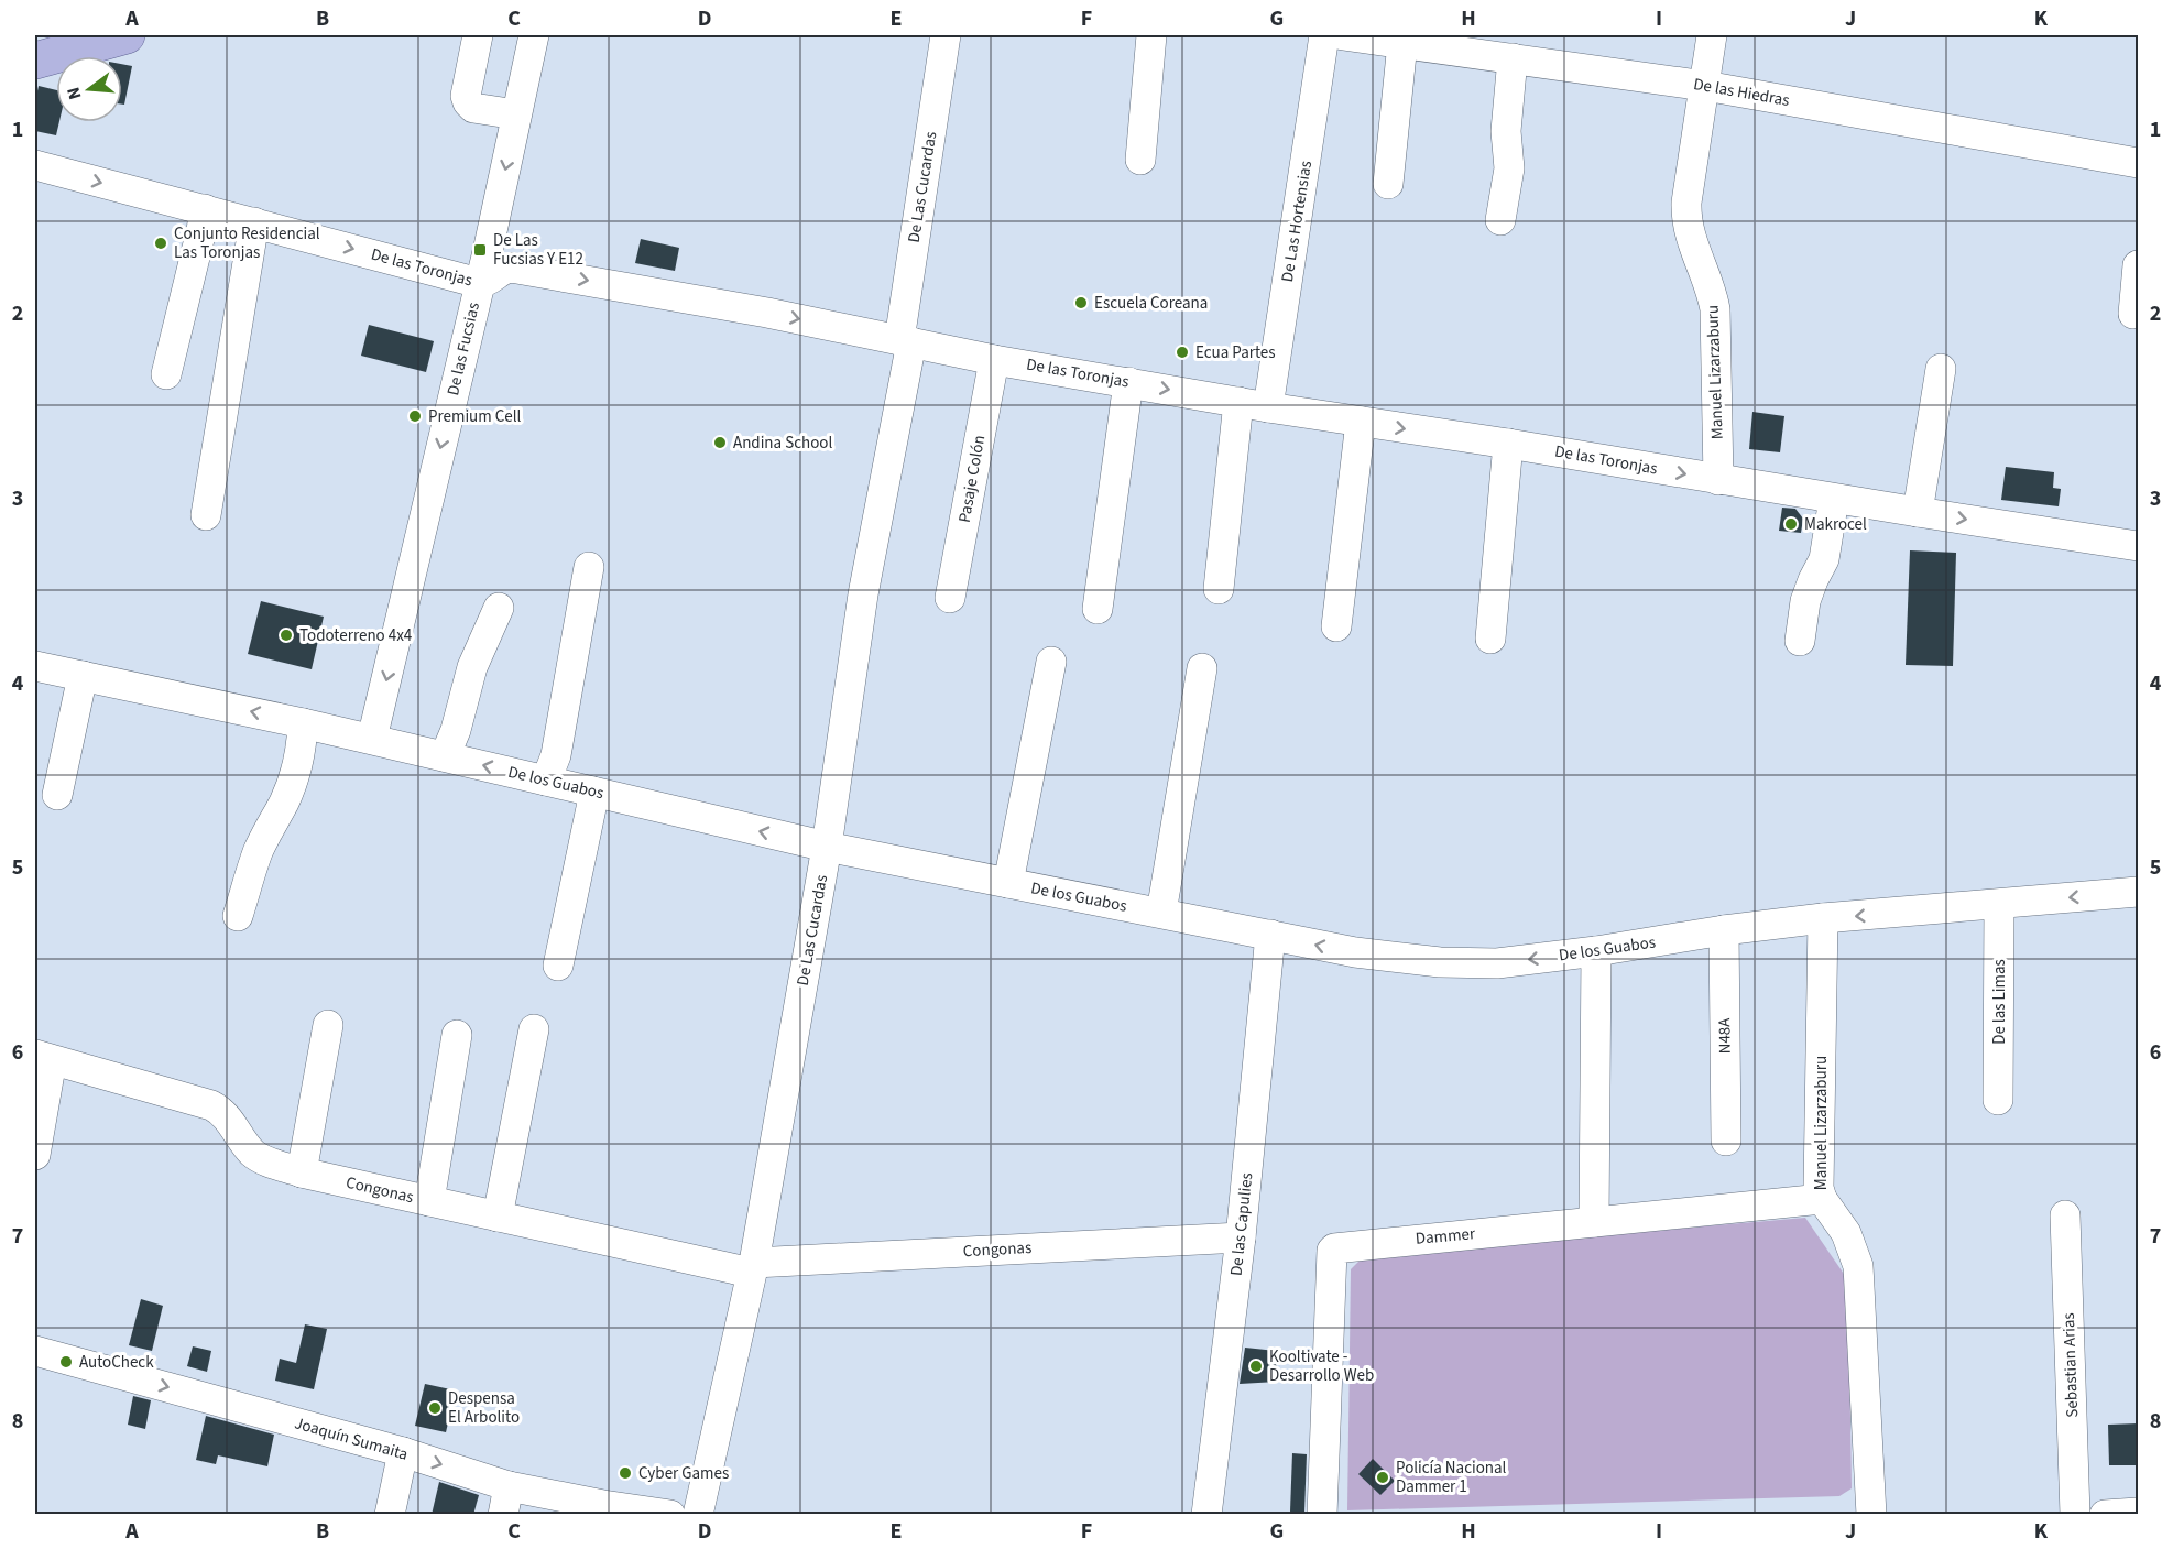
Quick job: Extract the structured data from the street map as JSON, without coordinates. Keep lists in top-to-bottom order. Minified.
{"streets":{"street":["De las Hiedras","De Las Cucardas","De Las Hortensias","De las Toronjas","De las Fucsias","Manuel Lizarzaburu","Pasaje Colón","De los Guabos","De las Limas","N48A","Congonas","De las Capulies","Dammer","Sebastian Arias","Joaquín Sumaita"]},"crossings":[["De las Hiedras","Manuel Lizarzaburu"],["De Las Cucardas","De las Toronjas"],["De Las Cucardas","De los Guabos"],["De Las Cucardas","Congonas"],["De Las Hortensias","De las Toronjas"],["De las Toronjas","De las Fucsias"],["De las Toronjas","Manuel Lizarzaburu"],["De las Toronjas","Pasaje Colón"],["De las Fucsias","De los Guabos"],["Manuel Lizarzaburu","De los Guabos"],["Manuel Lizarzaburu","Dammer"],["De los Guabos","De las Limas"],["De los Guabos","N48A"],["De los Guabos","De las Capulies"],["Congonas","De las Capulies"]],"one_way":["De las Toronjas","De los Guabos","Joaquín Sumaita"],"places":{"other":["Conjunto Residencial Las Toronjas","Escuela Coreana","Ecua Partes","Premium Cell","Andina School","Makrocel","Todoterreno 4x4","AutoCheck","Kooltivate - Desarrollo Web","Despensa El Arbolito","Cyber Games","Policía Nacional Dammer 1"],"transit":["De Las Fucsias Y E12"]},"north":"left","grid":{"columns":["A","B","C","D","E","F","G","H","I","J","K"],"rows":["1","2","3","4","5","6","7","8"]}}
